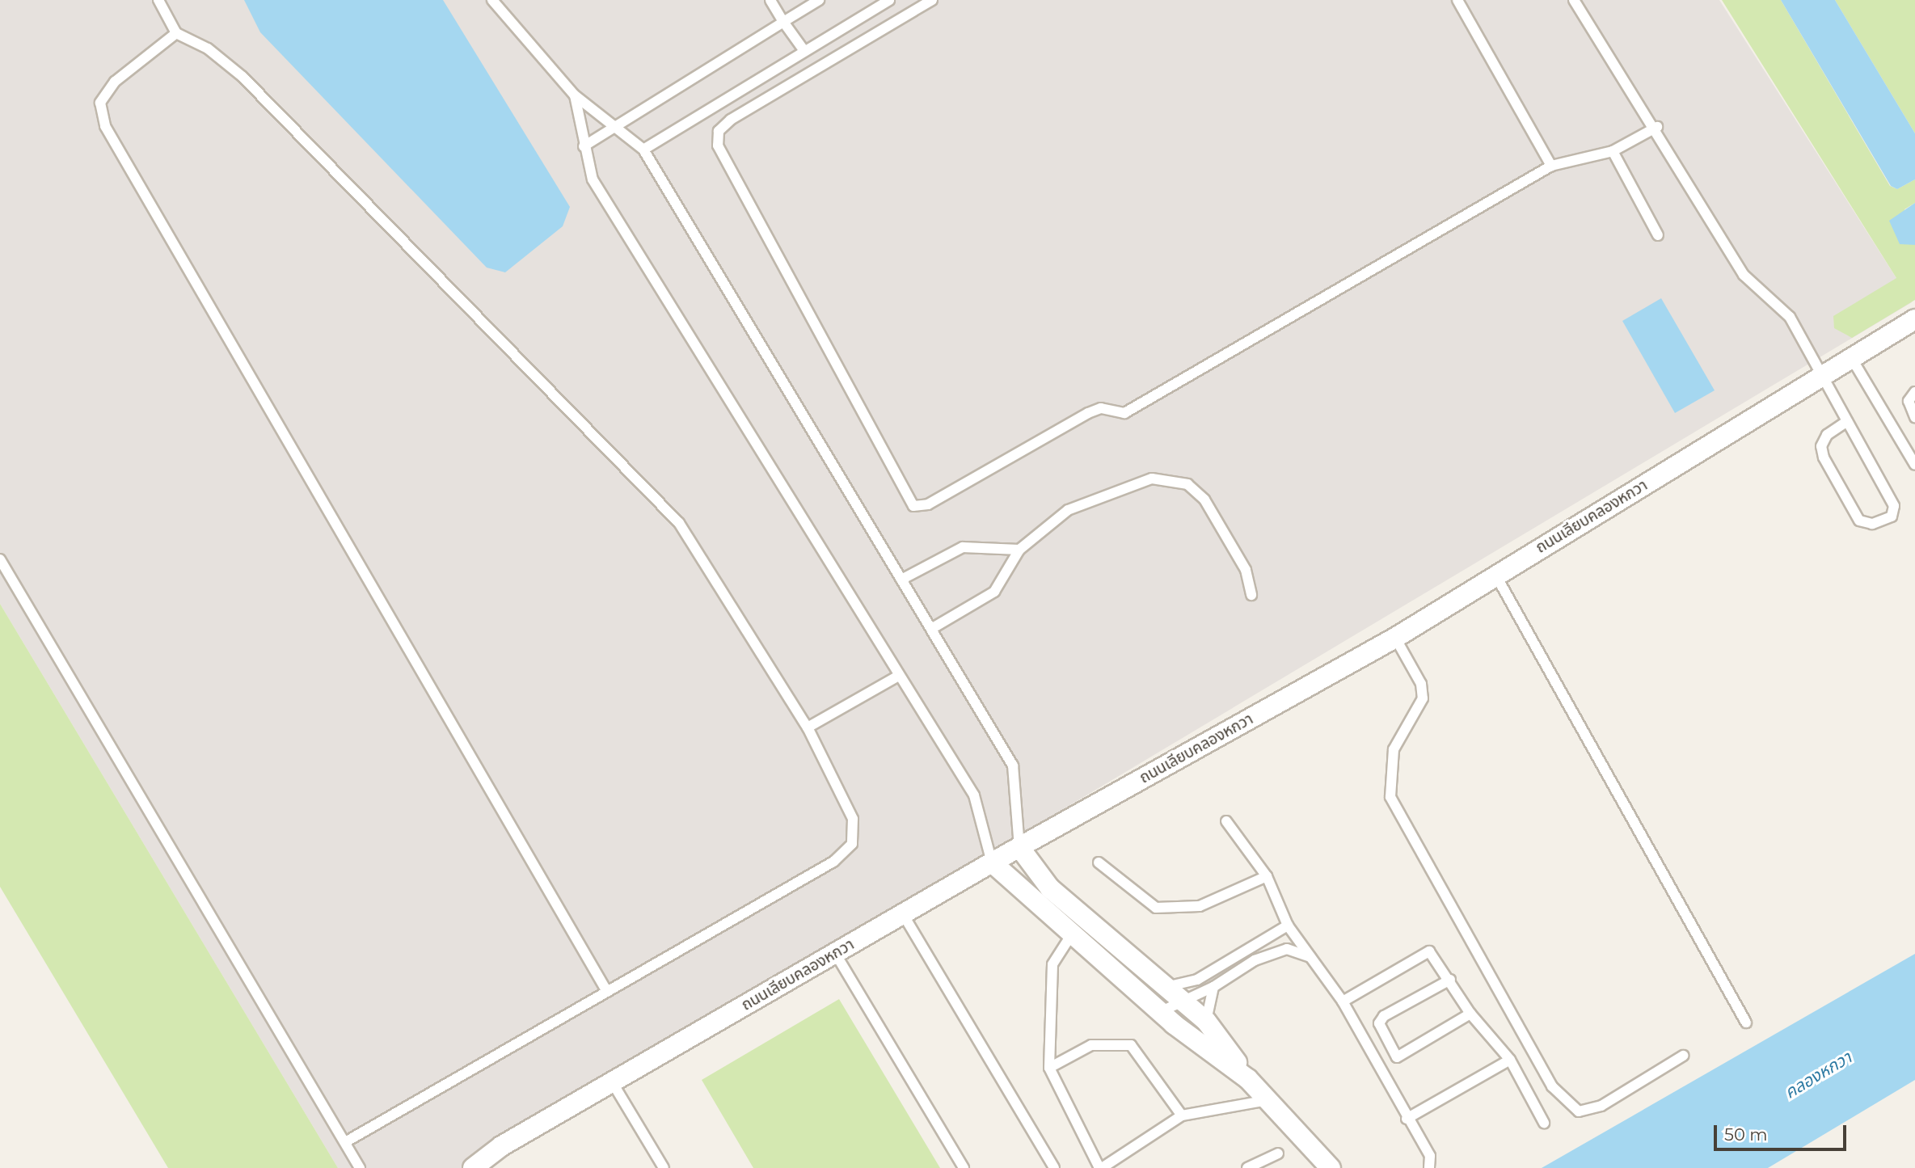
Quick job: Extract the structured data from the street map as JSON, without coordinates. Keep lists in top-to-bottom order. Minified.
{"streets":{"street":["ถนนเลียบคลองหกวา"]},"water":["คลองหกวา"],"scale_bar":"50 m"}
